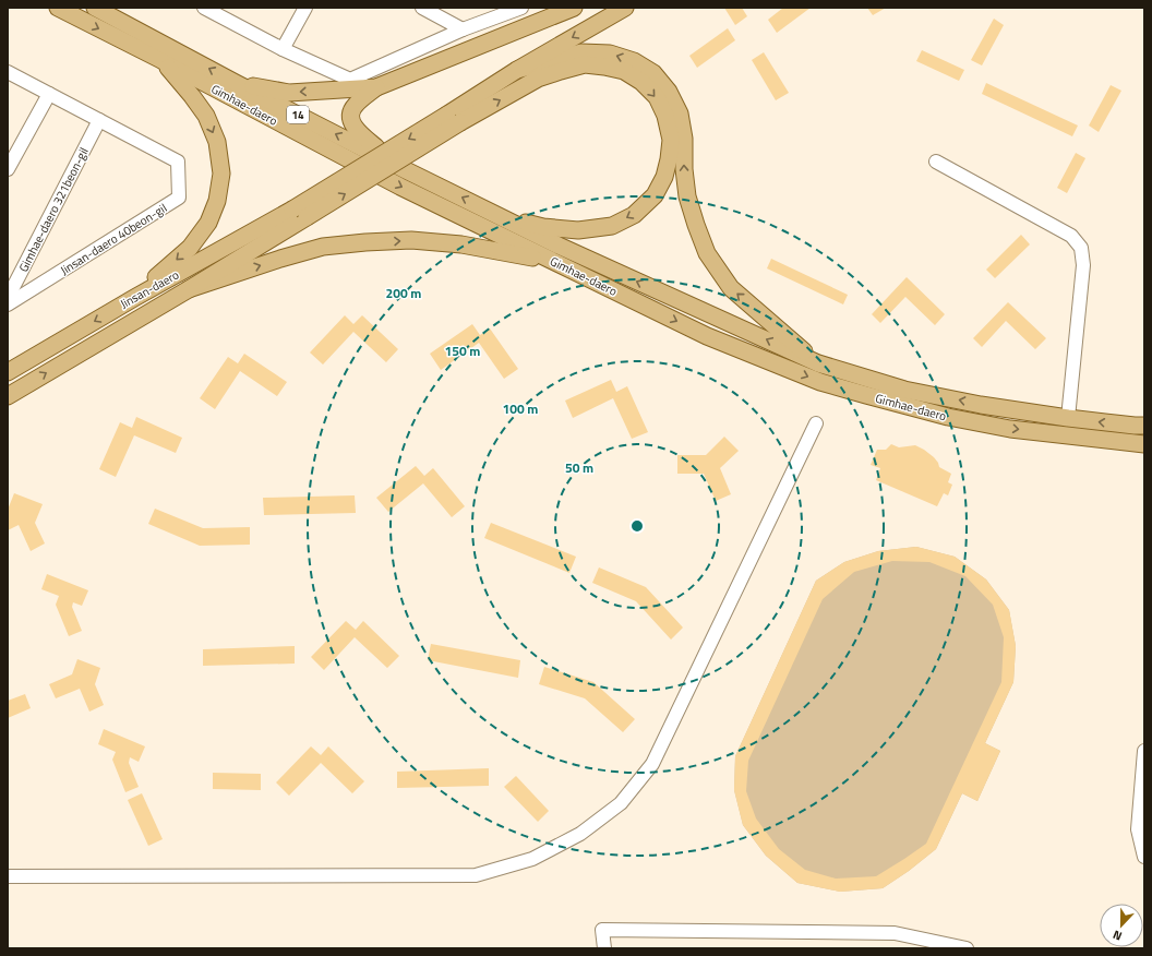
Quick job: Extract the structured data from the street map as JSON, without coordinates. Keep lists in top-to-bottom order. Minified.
{"streets":{"main road":["Gimhae-daero","14","Jinsan-daero"],"street":["Gimhae-daero 321beon-gil","Jinsan-daero 40beon-gil"]},"crossings":[["Gimhae-daero 321beon-gil","Jinsan-daero 40beon-gil"]],"north":"bottom","rings":["200 m","150 m","100 m","50 m"]}
